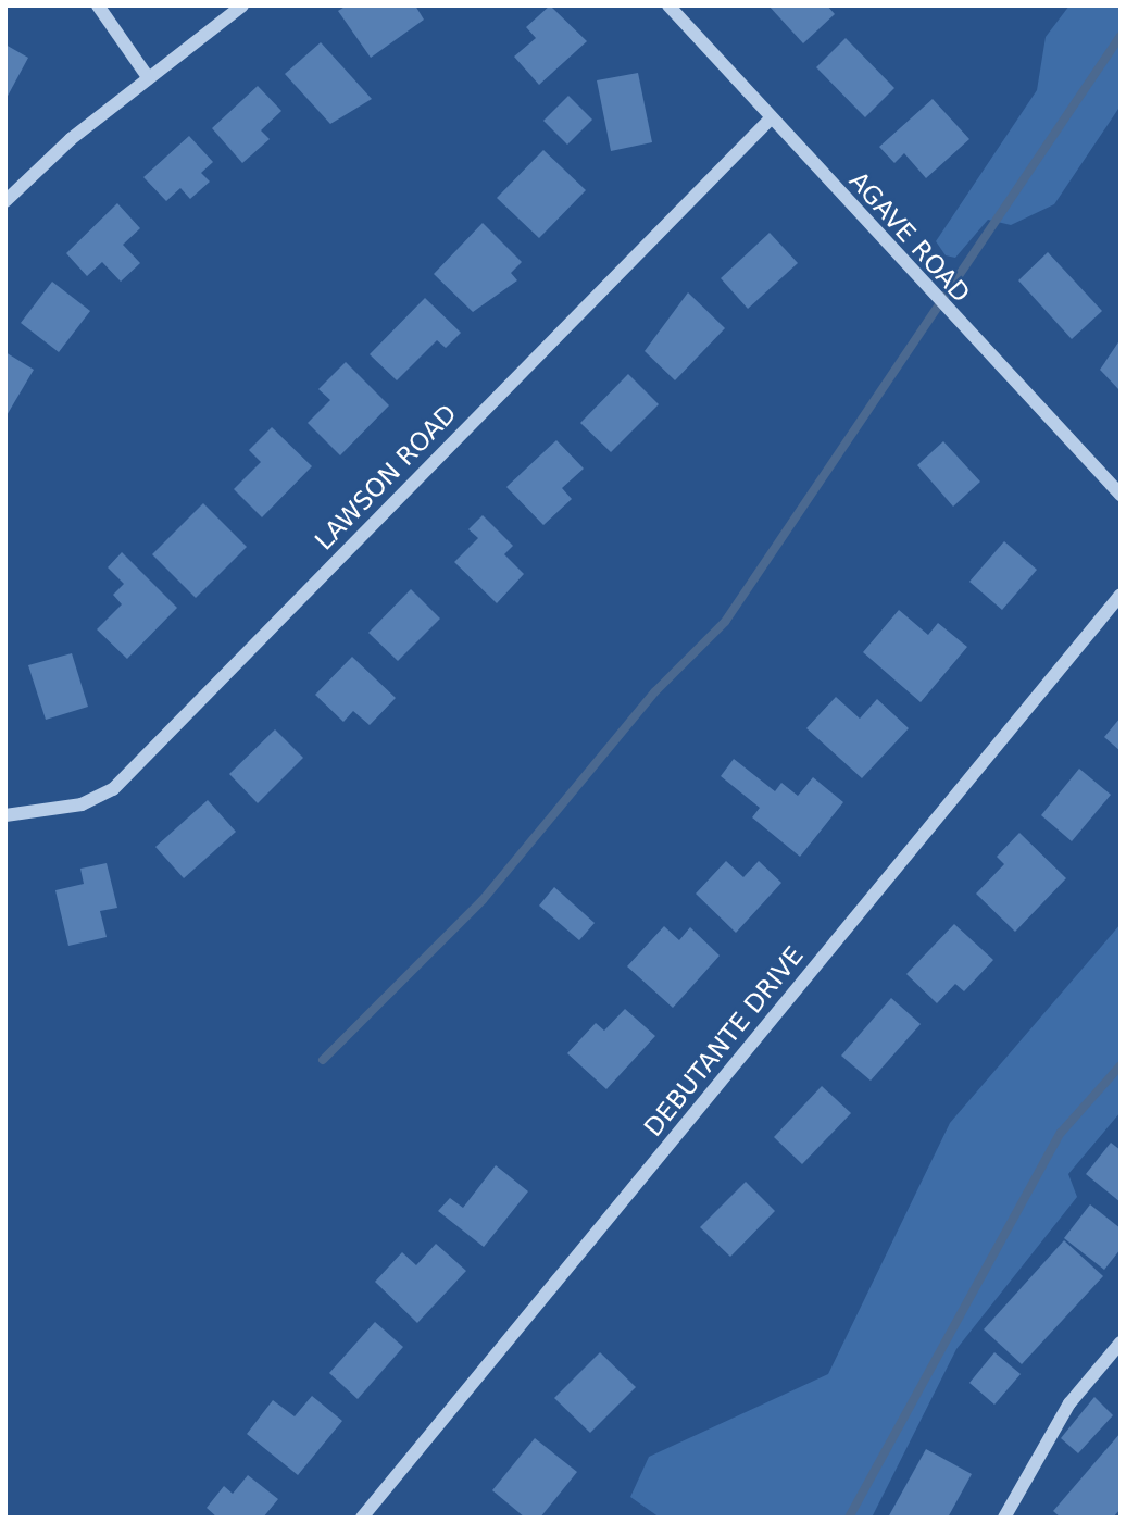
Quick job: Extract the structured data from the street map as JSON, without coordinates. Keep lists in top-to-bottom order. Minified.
{"streets":{"street":["AGAVE ROAD","LAWSON ROAD","DEBUTANTE DRIVE"]},"crossings":[["AGAVE ROAD","LAWSON ROAD"]]}
